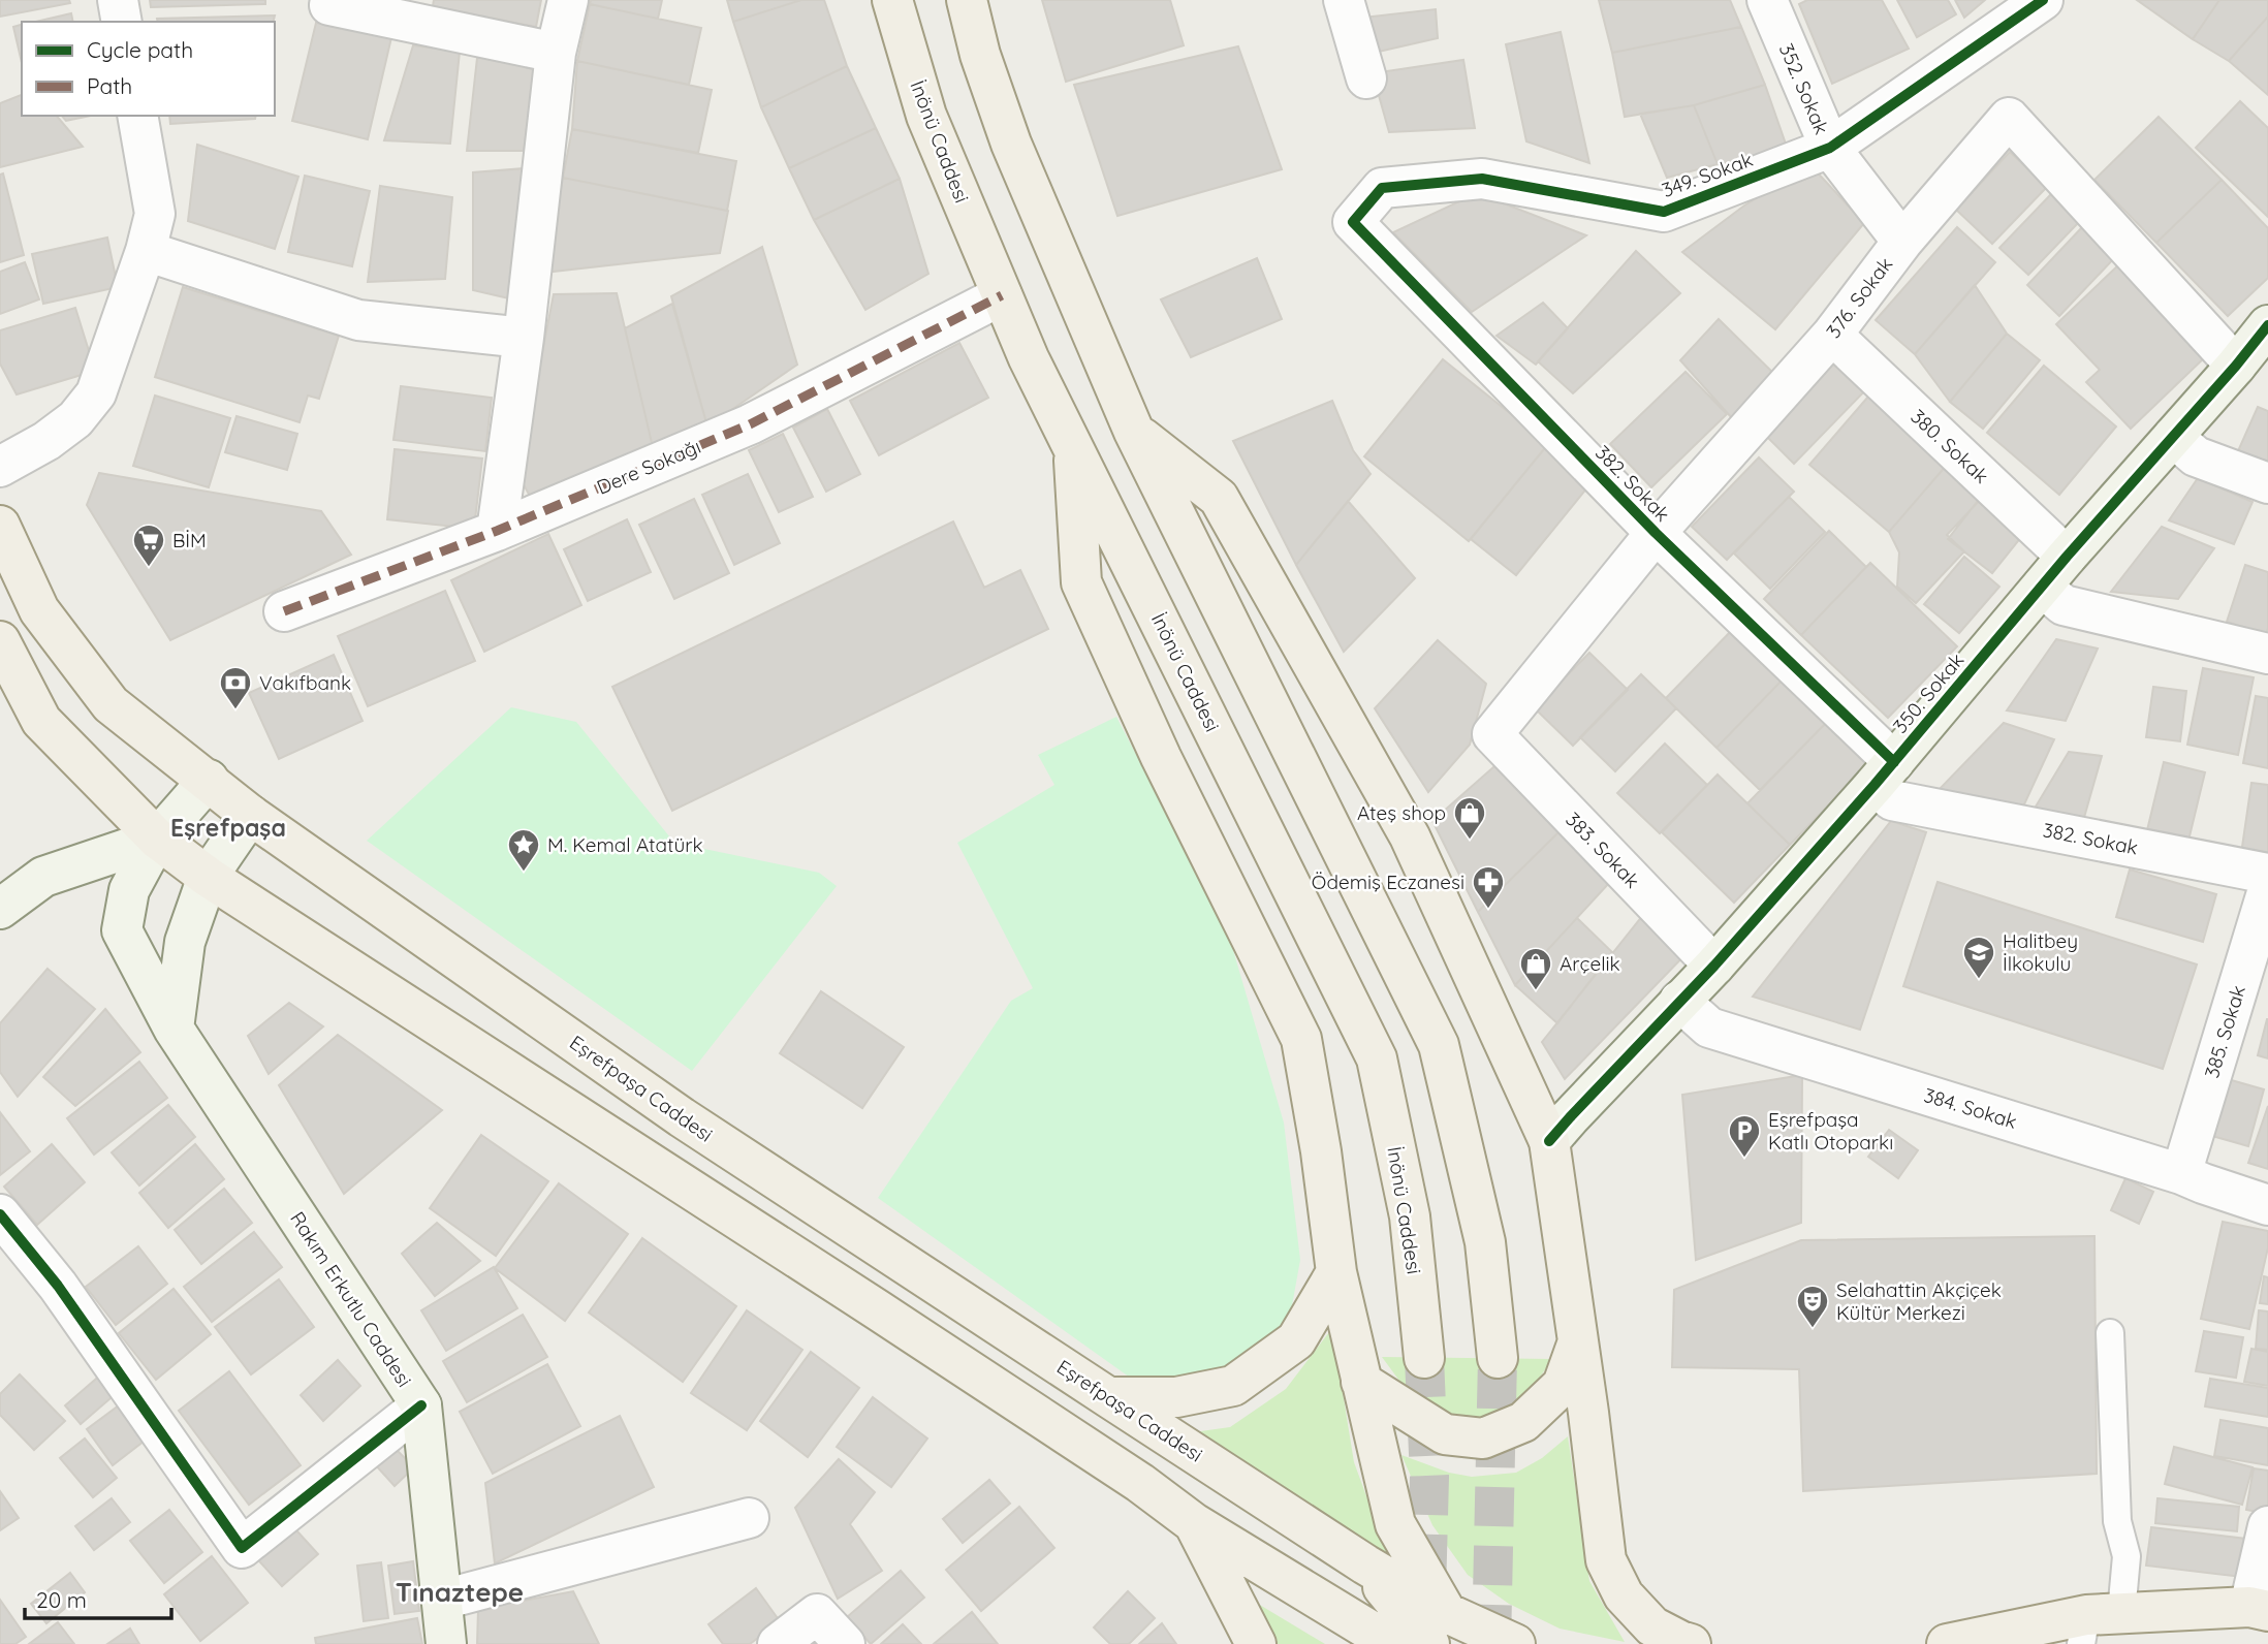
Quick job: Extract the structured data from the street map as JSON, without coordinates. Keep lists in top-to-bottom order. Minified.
{"streets":{"main road":["İnönü Caddesi","Eşrefpaşa Caddesi"],"street":["352. Sokak","349. Sokak","376. Sokak","380. Sokak","Dere Sokağı","382. Sokak","350. Sokak","383. Sokak","385. Sokak","384. Sokak","Rakım Erkutlu Caddesi"]},"crossings":[["352. Sokak","349. Sokak"],["352. Sokak","376. Sokak"],["İnönü Caddesi","Dere Sokağı"],["349. Sokak","382. Sokak"],["376. Sokak","380. Sokak"],["376. Sokak","382. Sokak"],["376. Sokak","350. Sokak"],["376. Sokak","383. Sokak"],["380. Sokak","350. Sokak"],["382. Sokak","350. Sokak"],["350. Sokak","383. Sokak"],["350. Sokak","384. Sokak"],["385. Sokak","384. Sokak"],["Eşrefpaşa Caddesi","Rakım Erkutlu Caddesi"]],"districts":["Eşrefpaşa","Tınaztepe"],"places":{"supermarket":["BİM"],"bank":["Vakıfbank"],"shop":["Ateş shop","Arçelik"],"place":["M. Kemal Atatürk"],"pharmacy":["Ödemiş Eczanesi"],"school or university":["Halitbey İlkokulu"],"parking":["Eşrefpaşa Katlı Otoparkı"],"theatre":["Selahattin Akçiçek Kültür Merkezi"]},"legend":["Cycle path","Path"],"scale_bar":"20 m"}
